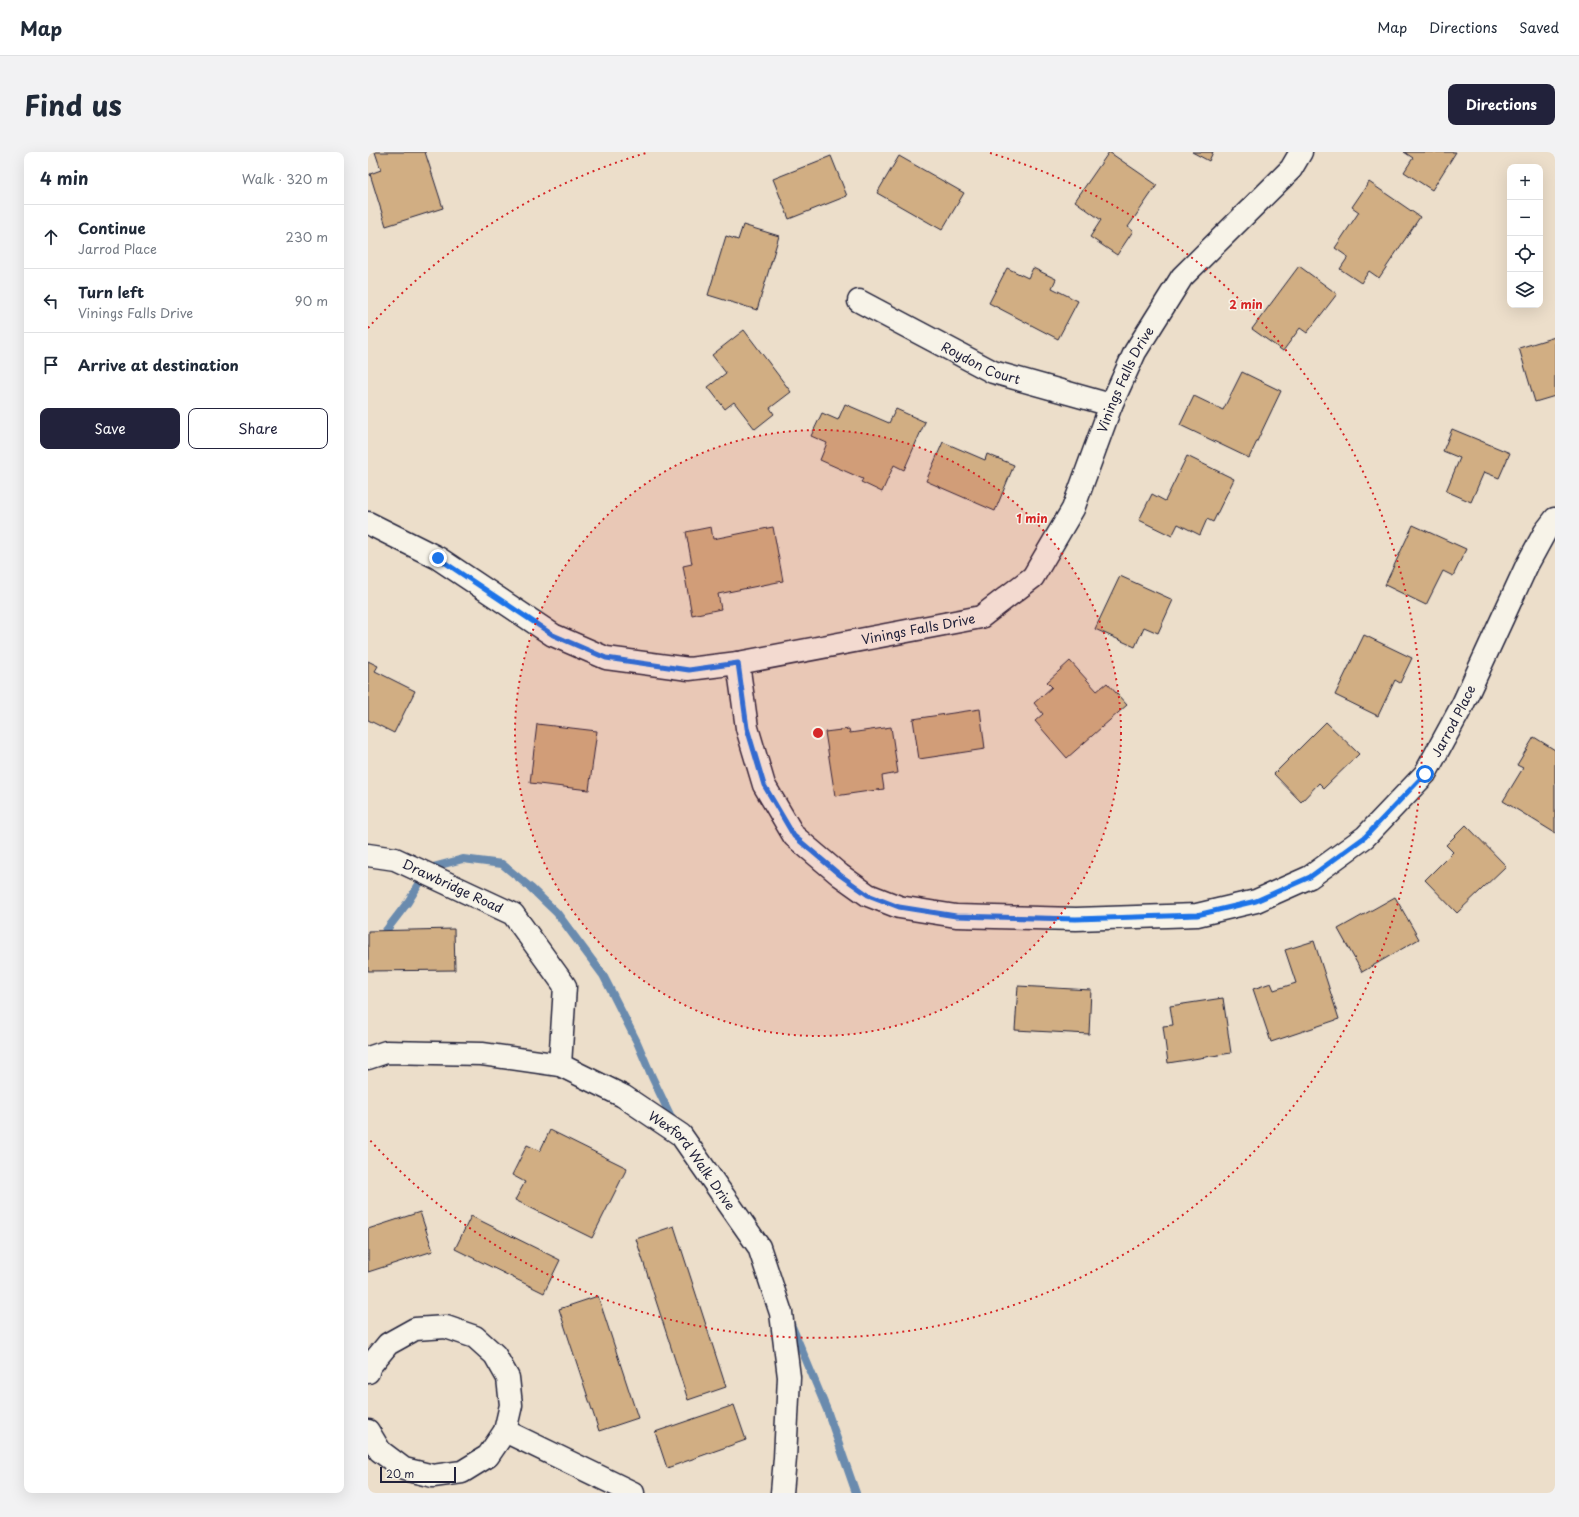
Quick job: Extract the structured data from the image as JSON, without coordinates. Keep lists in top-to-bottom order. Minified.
{"streets":{"street":["Roydon Court","Vinings Falls Drive","Jarrod Place","Drawbridge Road","Wexford Walk Drive"]},"crossings":[["Roydon Court","Vinings Falls Drive"],["Vinings Falls Drive","Jarrod Place"],["Drawbridge Road","Wexford Walk Drive"]],"scale_bar":"20 m","page":{"header":"Map","nav":["Map","Directions","Saved"],"title":"Find us","buttons":["Directions",["Save","Share"]],"heading":["4 min","Walk · 320 m"],"map_buttons":["+","−"],"list":[["Continue","Jarrod Place","230 m"],["Turn left","Vinings Falls Drive","90 m"],"Arrive at destination"],"scale":"20 m"},"rings":["2 min","1 min"]}
